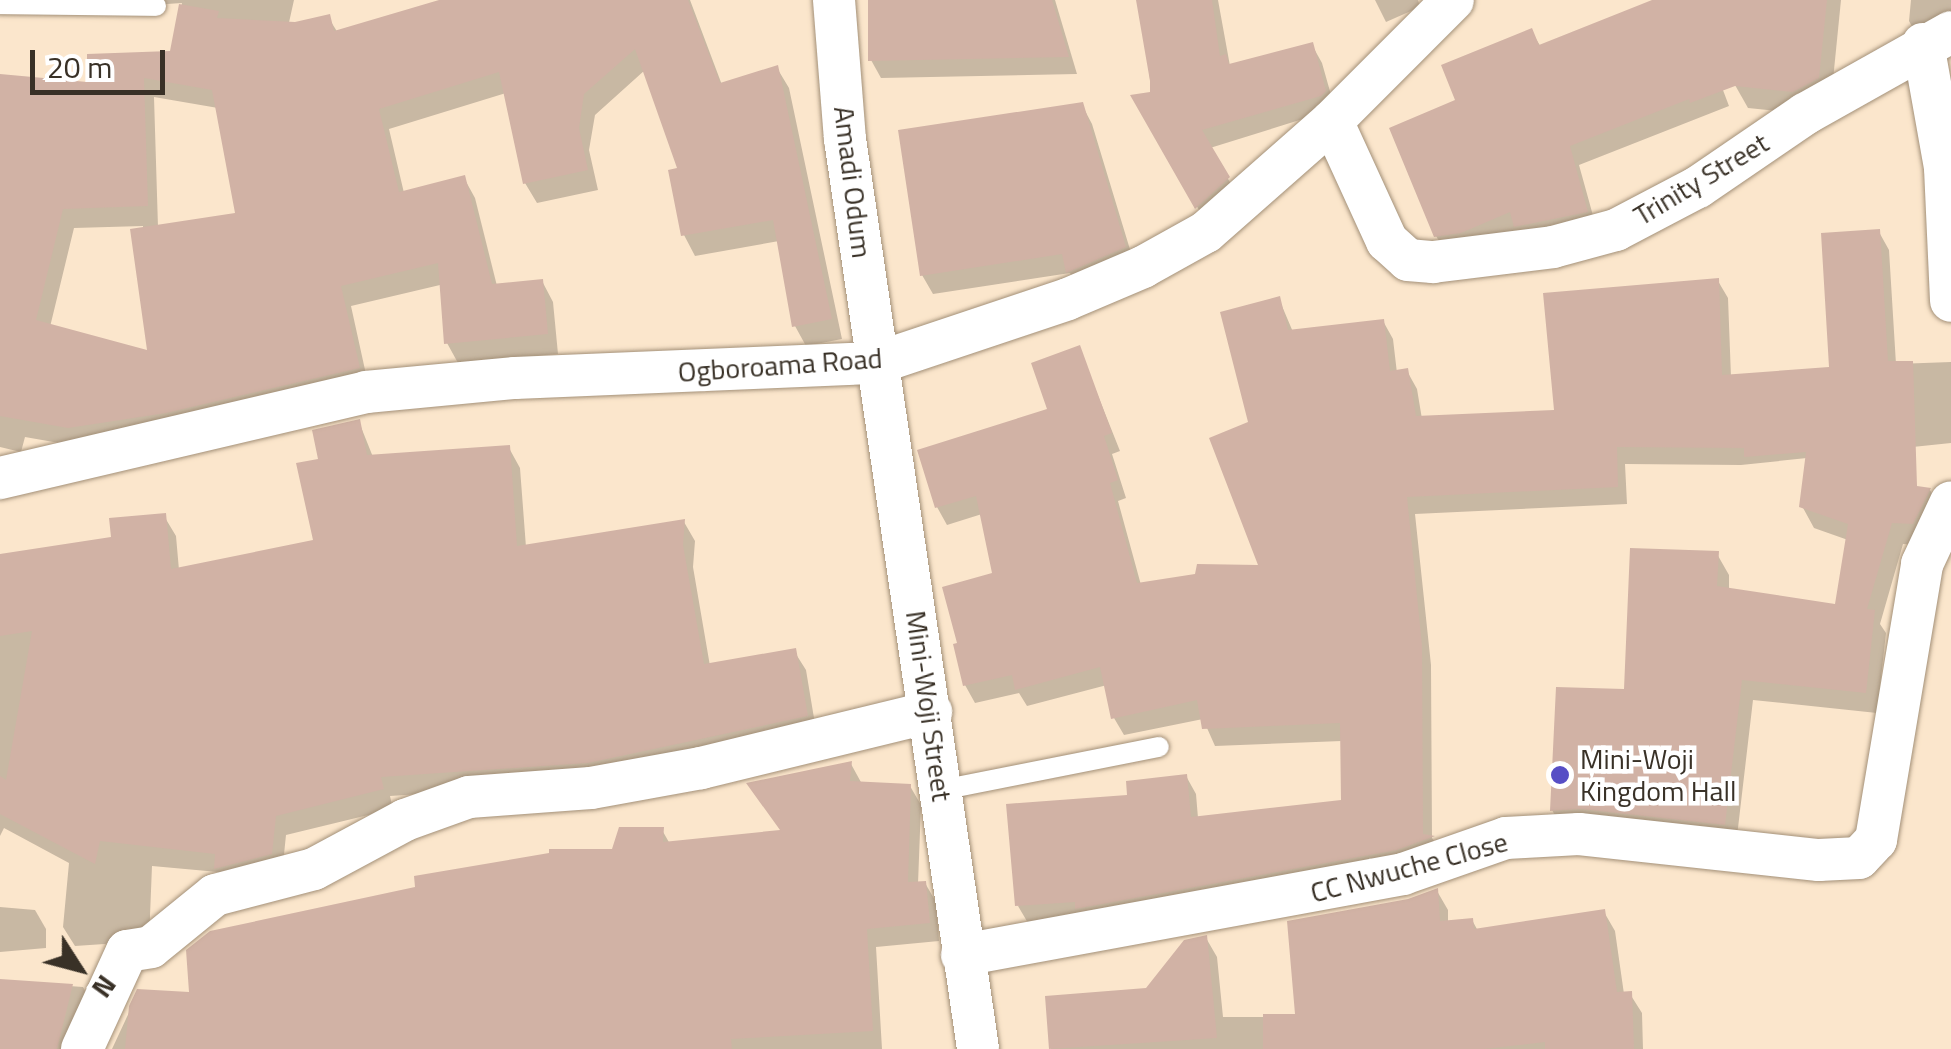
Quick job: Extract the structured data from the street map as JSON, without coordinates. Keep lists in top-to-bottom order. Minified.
{"streets":{"street":["Trinity Street","Amadi Odum","Ogboroama Road","Mini-Woji Street","CC Nwuche Close"]},"crossings":[["Trinity Street","Ogboroama Road"],["Amadi Odum","Ogboroama Road"],["Amadi Odum","Mini-Woji Street"],["Ogboroama Road","Mini-Woji Street"],["Mini-Woji Street","CC Nwuche Close"]],"places":["Mini-Woji Kingdom Hall"],"scale_bar":"20 m","north":"bottom right"}
